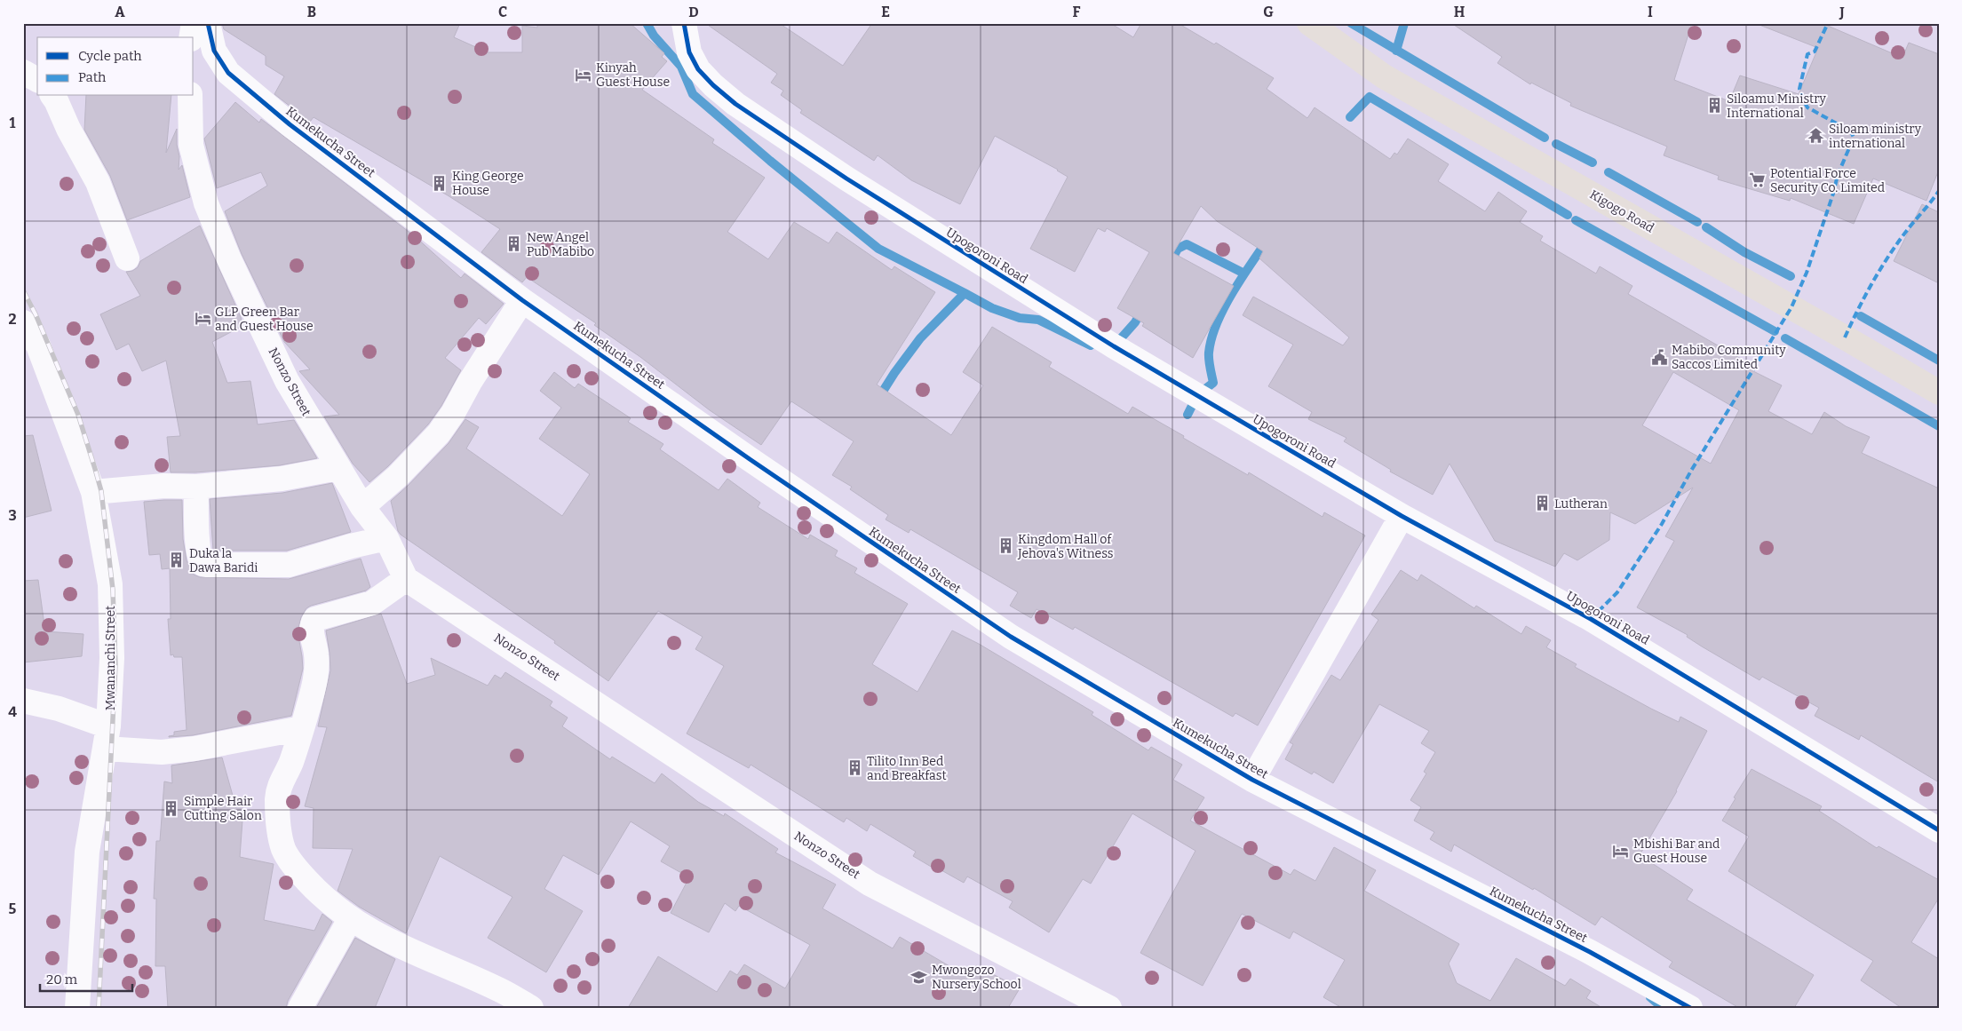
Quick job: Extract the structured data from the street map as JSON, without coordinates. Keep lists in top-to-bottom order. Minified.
{"streets":{"main road":["Kigogo Road"],"street":["Kumekucha Street","Upogoroni Road","Nonzo Street","Mwananchi Street"]},"places":{"hotel":["Kinyah Guest House","GLP Green Bar and Guest House","Mbishi Bar and Guest House"],"building":["Siloamu Ministry International","King George House","New Angel Pub Mabibo","Lutheran","Kingdom Hall of Jehova's Witness","Duka la Dawa Baridi","Tilito Inn Bed and Breakfast","Simple Hair Cutting Salon"],"temple":["Siloam ministry international"],"supermarket":["Potential Force Security Co. Limited"],"public building":["Mabibo Community Saccos Limited"],"school or university":["Mwongozo Nursery School"]},"legend":["Cycle path","Path"],"scale_bar":"20 m","grid":{"columns":["A","B","C","D","E","F","G","H","I","J"],"rows":["1","2","3","4","5"]}}
